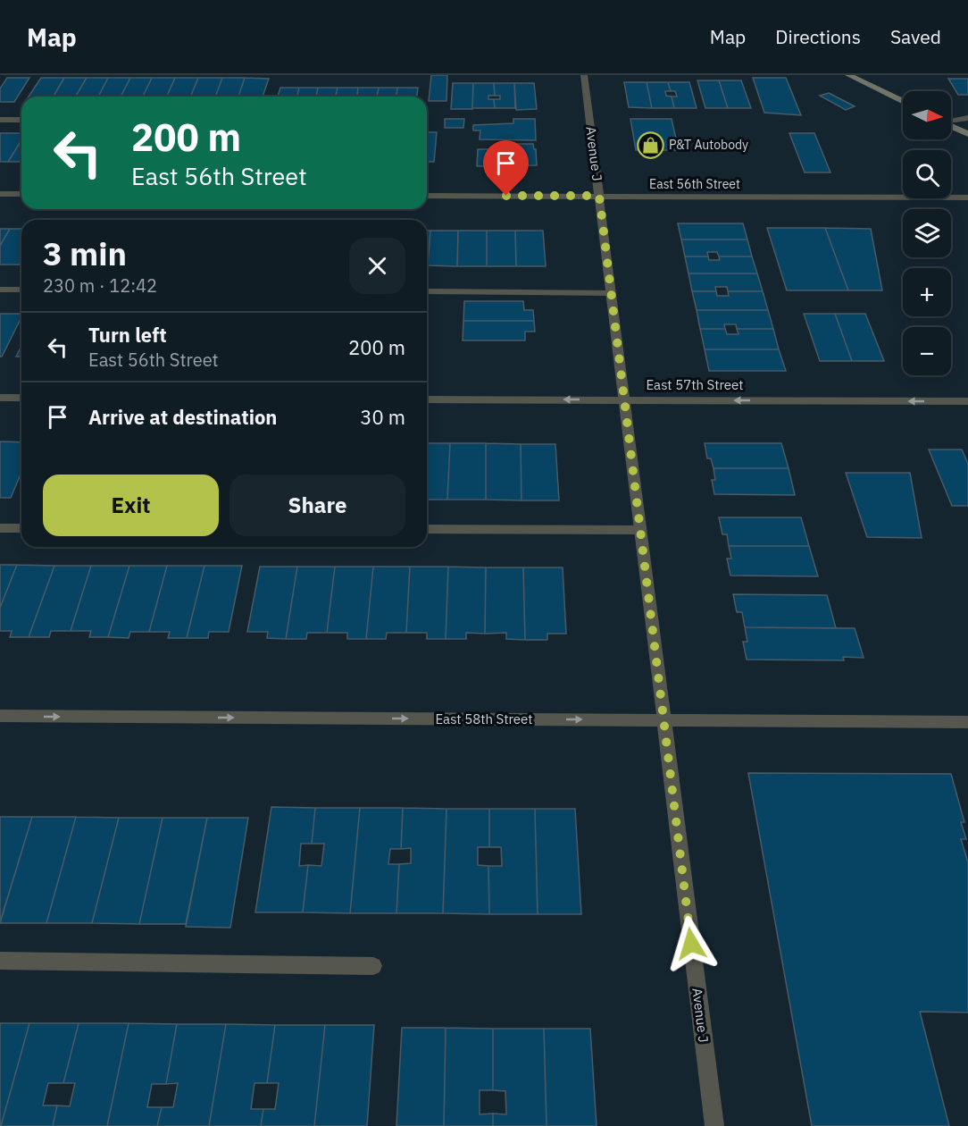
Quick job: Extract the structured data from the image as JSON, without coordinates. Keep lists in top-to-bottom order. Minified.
{"streets":{"street":["Avenue J","East 56th Street","East 57th Street","East 58th Street"]},"crossings":[["Avenue J","East 56th Street"],["Avenue J","East 57th Street"],["Avenue J","East 58th Street"]],"one_way":["East 58th Street"],"places":{"shop":["P&T Autobody"]},"north":"right","page":{"header":"Map","nav":["Map","Directions","Saved"],"map_buttons":["+","−"],"turn":["200 m","East 56th Street"],"heading":["3 min","230 m · 12:42"],"list":[{"name":"Turn left","note":"East 56th Street","value":"200 m"},{"name":"Arrive at destination","value":"30 m"}],"buttons":["Exit","Share"]}}
